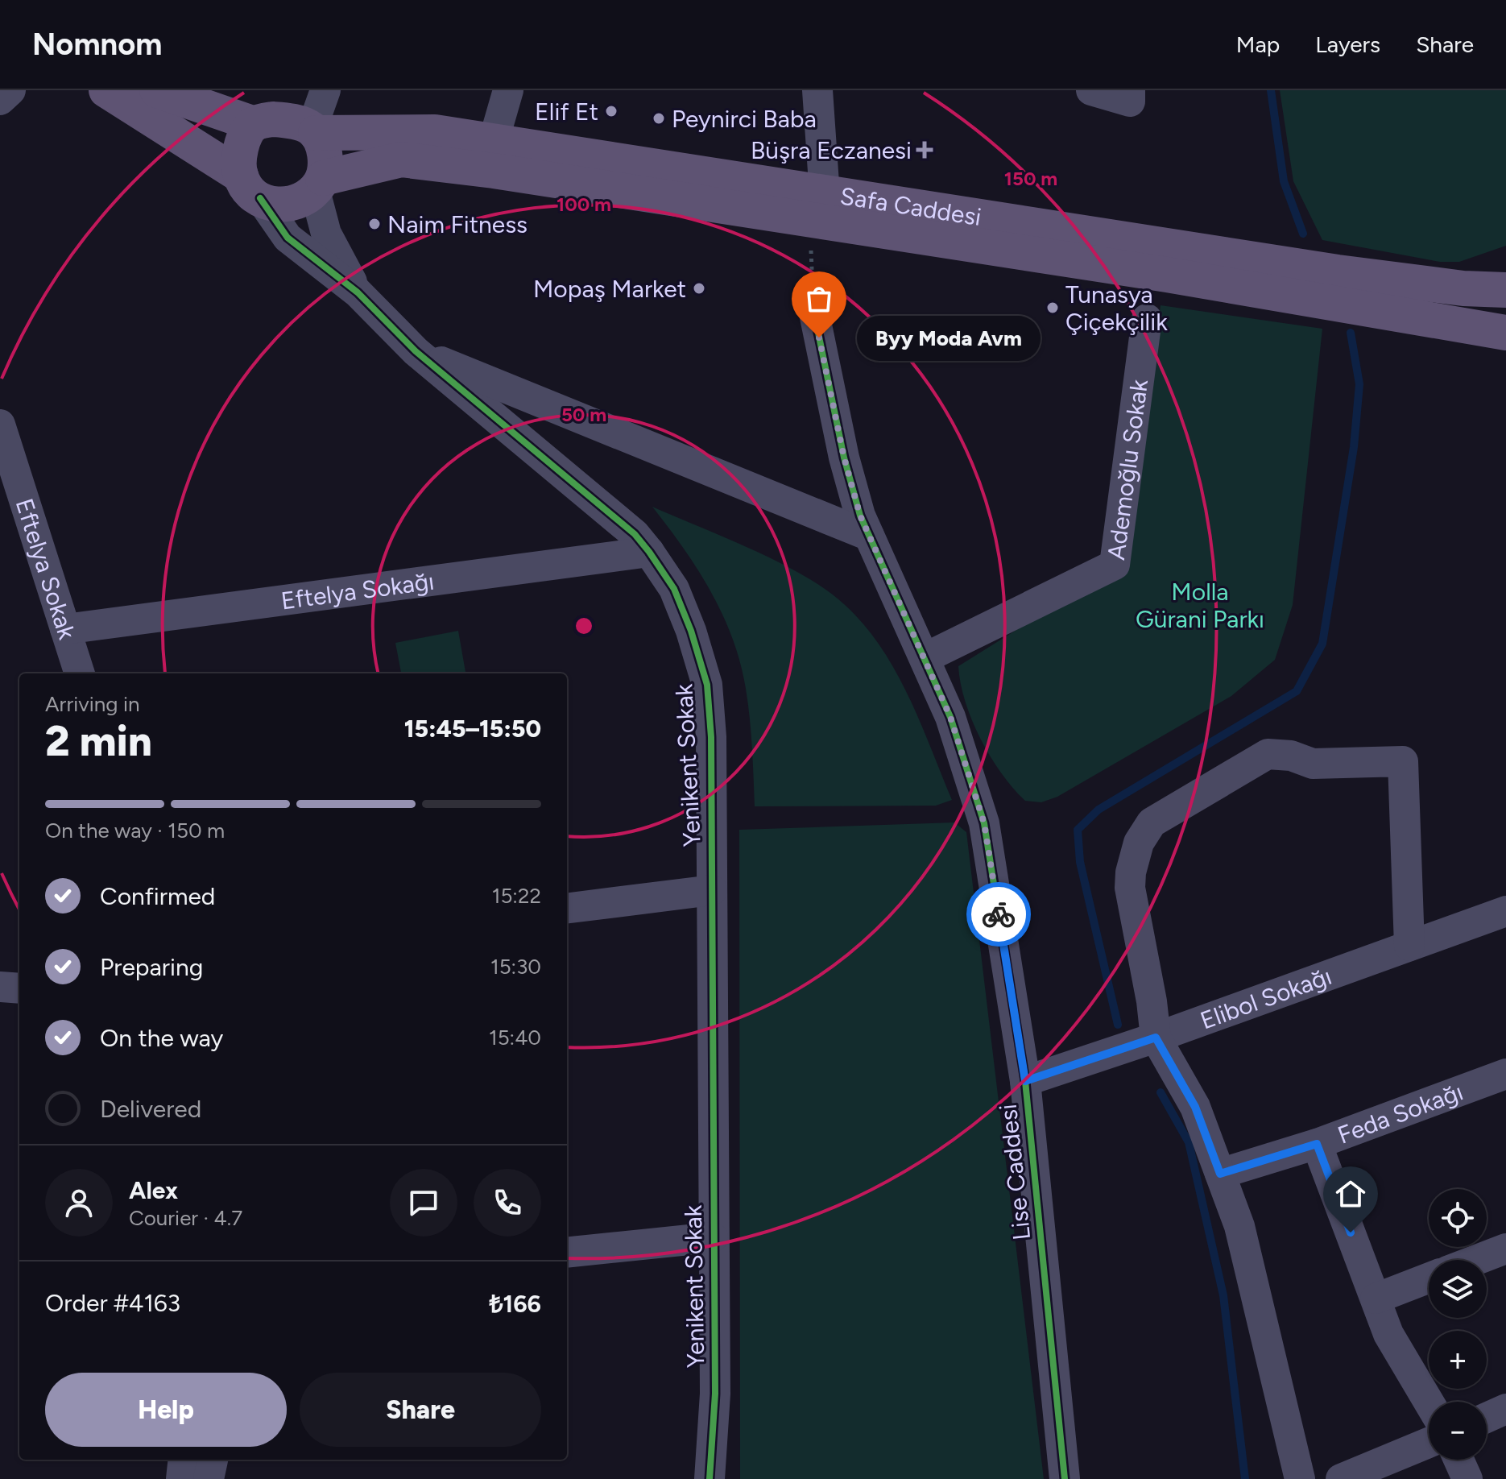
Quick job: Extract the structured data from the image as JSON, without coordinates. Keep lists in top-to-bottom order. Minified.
{"streets":{"main road":["Safa Caddesi"],"street":["Ademoğlu Sokak","Eftelya Sokak","Eftelya Sokağı","Yenikent Sokak","Elibol Sokağı","Feda Sokağı","Lise Caddesi"]},"crossings":[["Safa Caddesi","Yenikent Sokak"],["Ademoğlu Sokak","Lise Caddesi"],["Eftelya Sokak","Eftelya Sokağı"],["Eftelya Sokağı","Yenikent Sokak"],["Elibol Sokağı","Lise Caddesi"]],"parks":["Molla Gürani Parkı"],"places":{"other":["Elif Et","Peynirci Baba","Naim Fitness","Mopaş Market","Tunasya Çiçekçilik","Byy Moda Avm"],"health":["Büşra Eczanesi"]},"page":{"header":"Nomnom","nav":["Map","Layers","Share"],"bubble":"Byy Moda Avm","heading":["2 min","Arriving in","15:45–15:50"],"panel":["Alex","Courier · 4.7","Order #4163","₺166"],"bar":"On the way · 150 m","list":[["Confirmed","15:22"],["Preparing","15:30"],["On the way","15:40"],"Delivered"],"map_buttons":["+","−"],"buttons":["Help","Share"]},"rings":["150 m","100 m","50 m"]}
